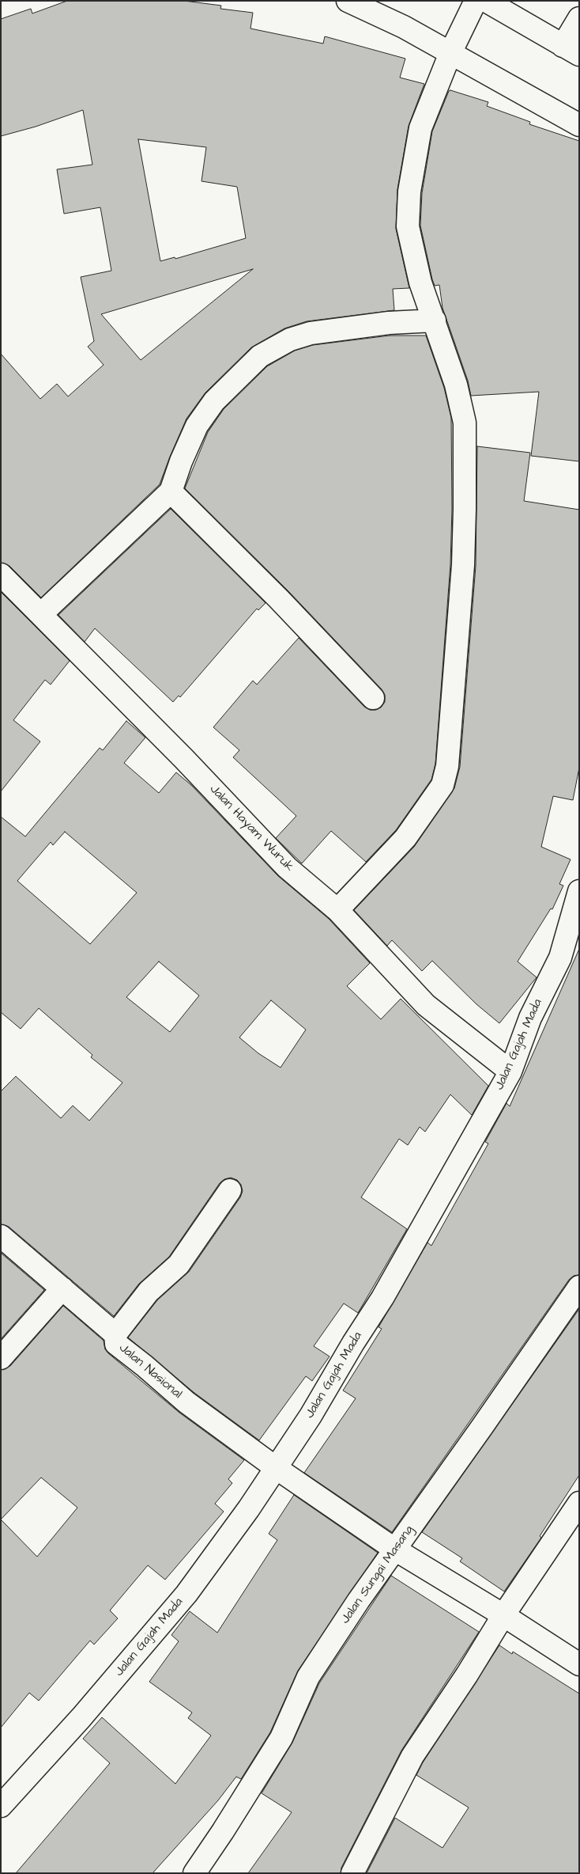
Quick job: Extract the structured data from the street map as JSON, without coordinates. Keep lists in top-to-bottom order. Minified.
{"streets":{"main road":["Jalan Hayam Wuruk","Jalan Gajah Mada","Jalan Nasional","Jalan Sungai Masang"]},"crossings":[["Jalan Hayam Wuruk","Jalan Gajah Mada"],["Jalan Gajah Mada","Jalan Nasional"],["Jalan Nasional","Jalan Sungai Masang"]]}
